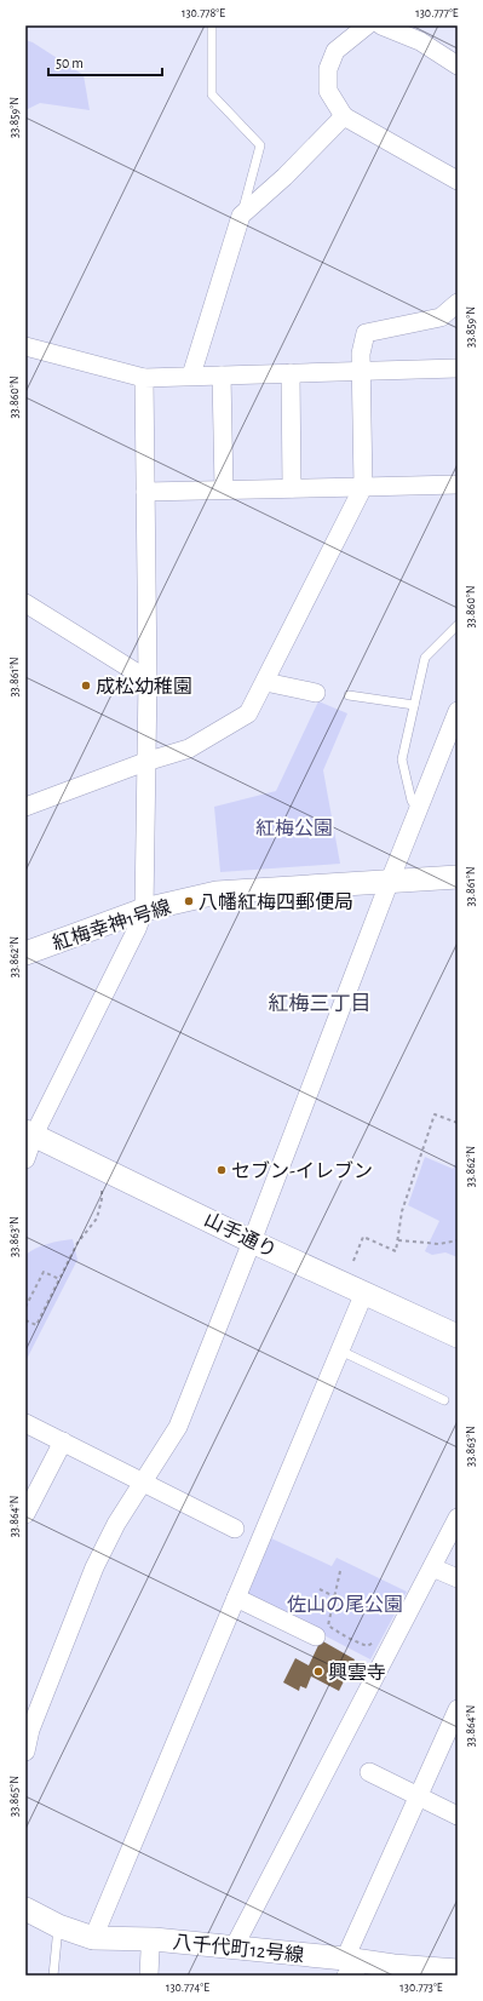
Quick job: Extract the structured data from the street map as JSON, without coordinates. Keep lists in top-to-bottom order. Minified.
{"streets":{"street":["紅梅幸神1号線","山手通り","八千代町12号線"]},"districts":["紅梅三丁目"],"parks":["紅梅公園","佐山の尾公園"],"places":["成松幼稚園","八幡紅梅四郵便局","セブン-イレブン","興雲寺"],"scale_bar":"50 m","coordinates":["130.778°E","130.777°E","33.859°N","33.860°N","33.861°N","33.862°N","33.863°N","33.864°N","33.865°N","130.774°E","130.773°E"]}
